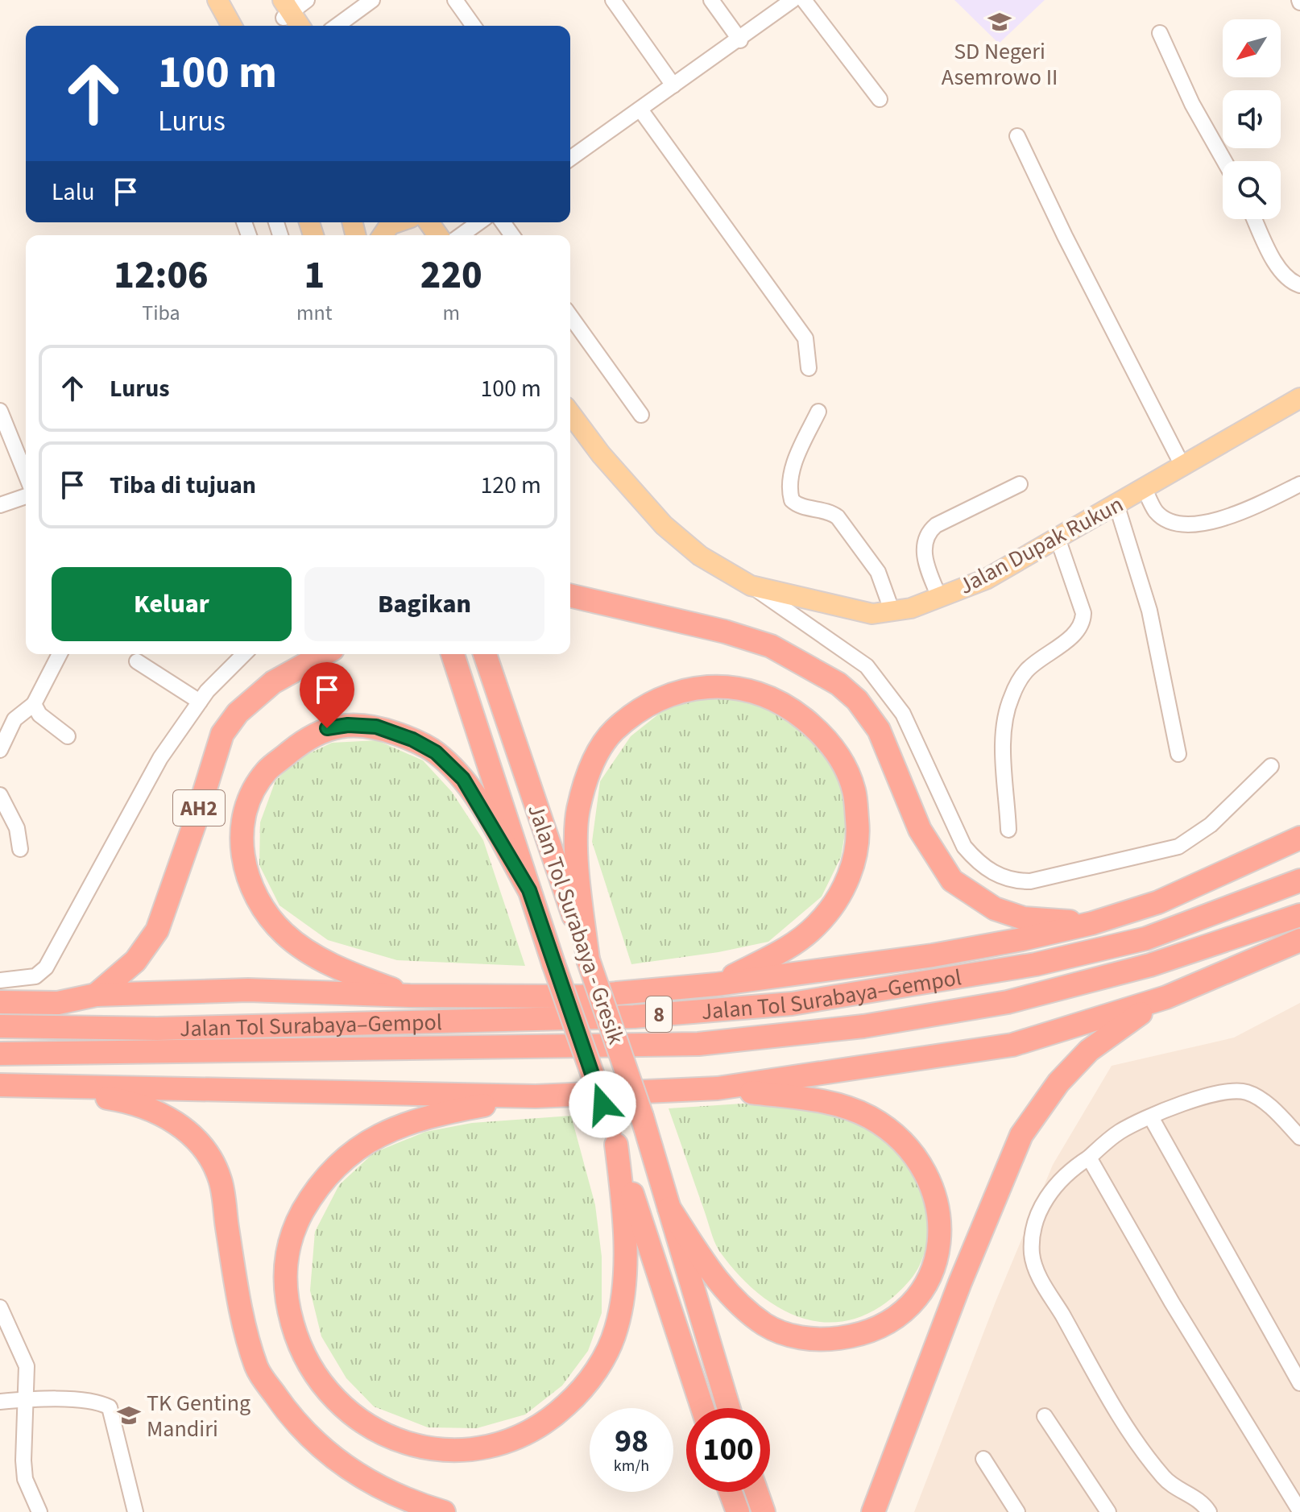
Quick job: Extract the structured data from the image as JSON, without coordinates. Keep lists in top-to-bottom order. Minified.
{"streets":{"highway":["AH2","Jalan Tol Surabaya - Gresik","Jalan Tol Surabaya–Gempol","8"],"main road":["Jalan Dupak Rukun"]},"places":{"school or university":["SD Negeri Asemrowo II","TK Genting Mandiri"]},"north":"bottom left","page":{"turn":["100 m","Lurus"],"then":"Lalu","eta":["12:06","Tiba","1","mnt","220","m"],"list":[{"name":"Lurus","value":"100 m"},{"name":"Tiba di tujuan","value":"120 m"}],"buttons":["Keluar","Bagikan"],"speed":"98 km/h","limit":"100"}}
